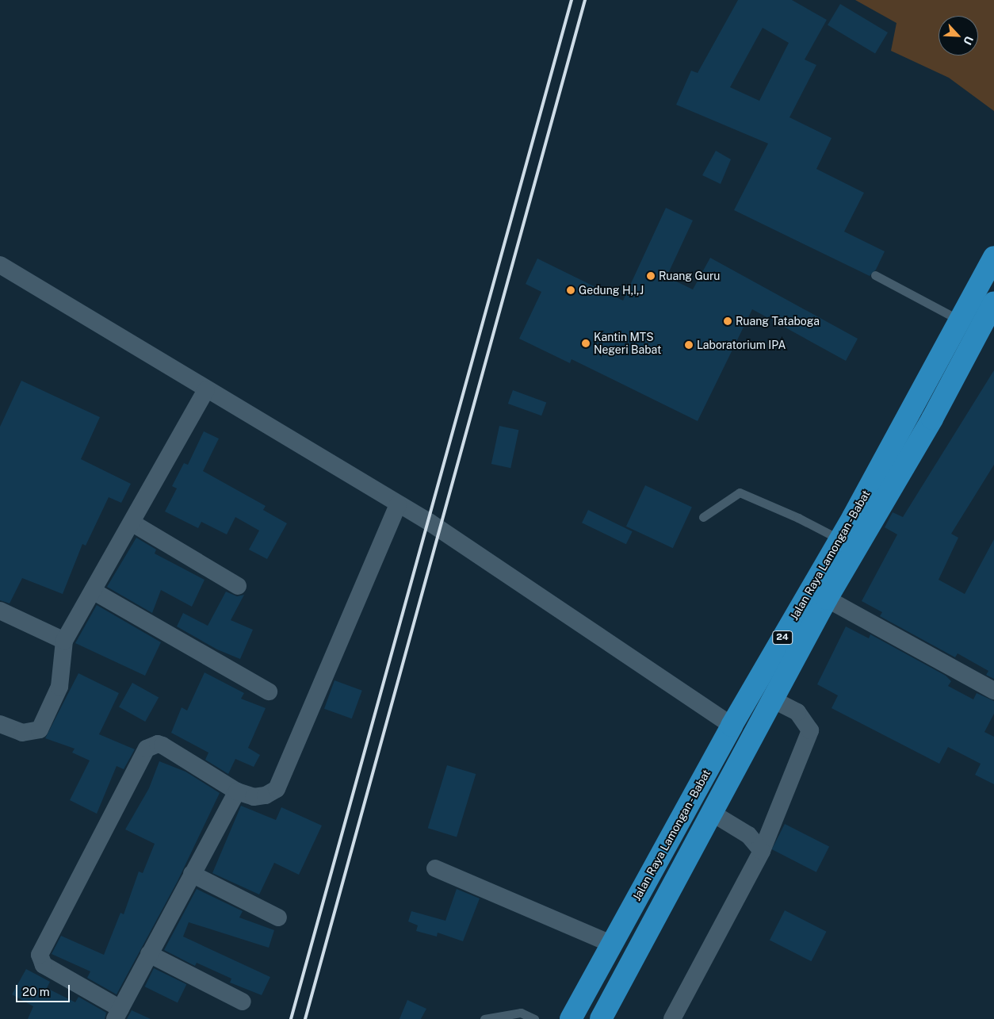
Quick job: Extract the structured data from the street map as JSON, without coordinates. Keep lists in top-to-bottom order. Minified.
{"streets":{"highway":["Jalan Raya Lamongan - Babat","24"]},"places":["Ruang Guru","Gedung H,I,J","Ruang Tataboga","Kantin MTS Negeri Babat","Laboratorium IPA"],"scale_bar":"20 m","north":"bottom right"}
